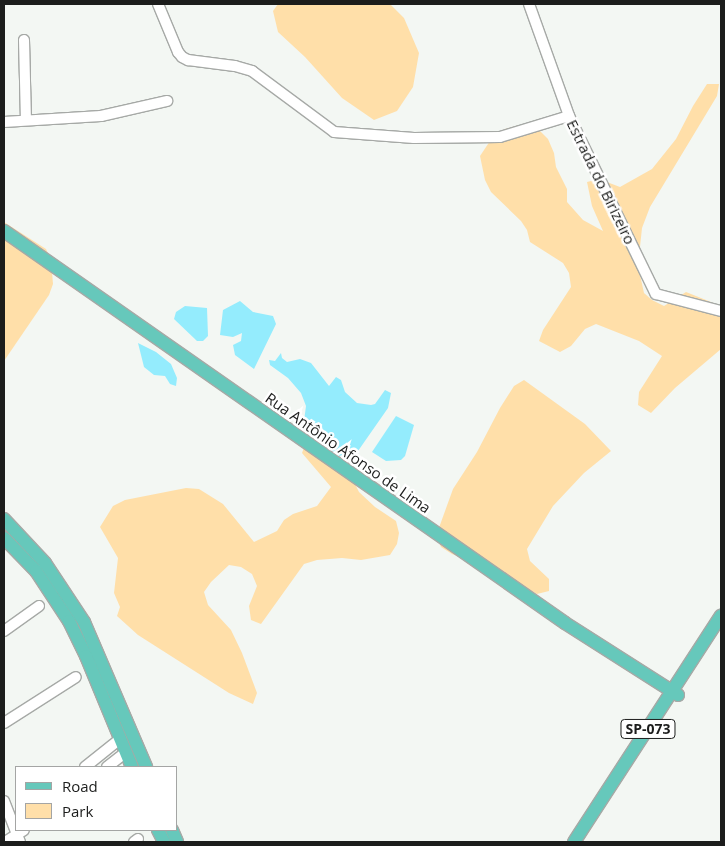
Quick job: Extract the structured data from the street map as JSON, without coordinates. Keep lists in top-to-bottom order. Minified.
{"streets":{"main road":["Rua Antônio Afonso de Lima","SP-073"],"street":["Estrada do Birizeiro"]},"legend":["Road","Park"]}
